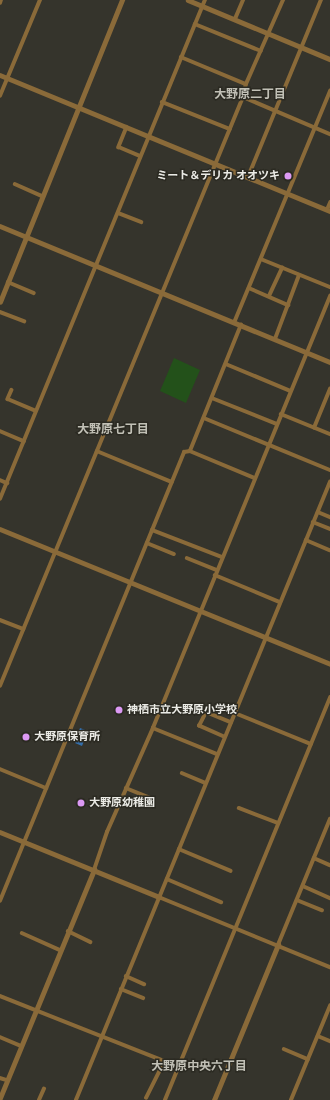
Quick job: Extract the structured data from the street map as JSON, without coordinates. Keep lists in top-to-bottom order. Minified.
{"districts":["大野原二丁目","大野原七丁目","大野原中央六丁目"],"places":["ミート＆デリカ オオツキ","神栖市立大野原小学校","大野原保育所","大野原幼稚園"]}
